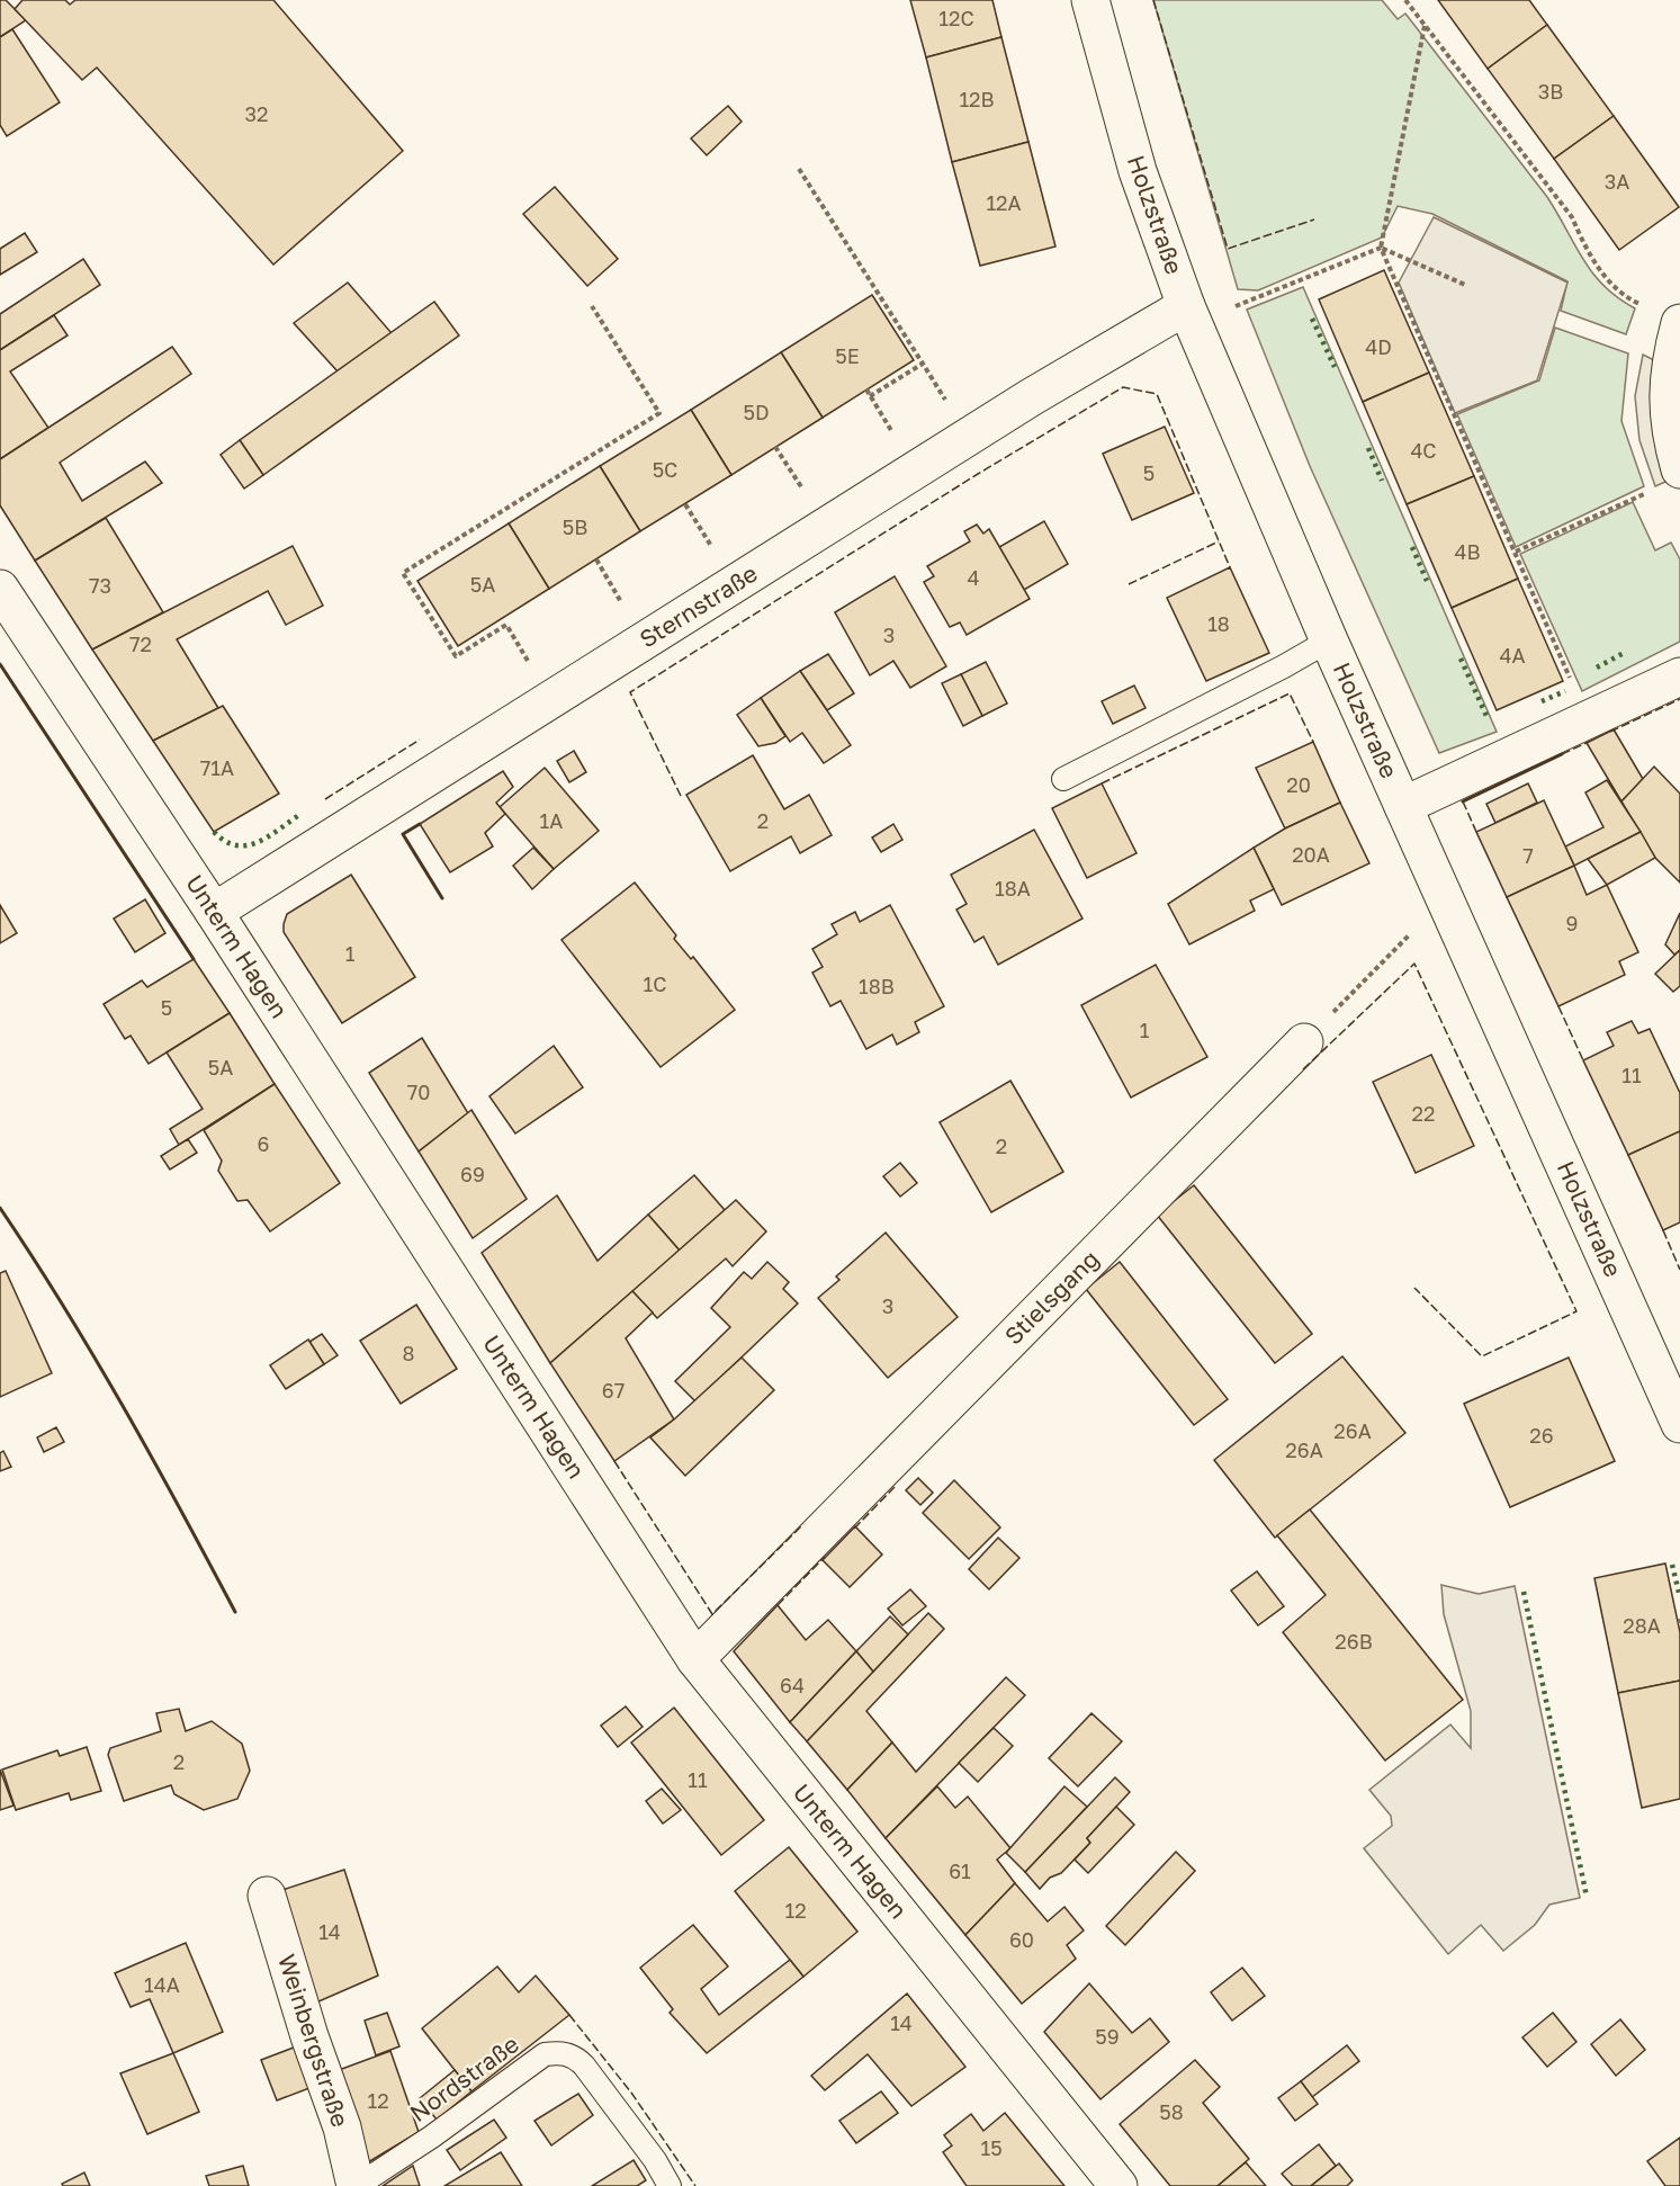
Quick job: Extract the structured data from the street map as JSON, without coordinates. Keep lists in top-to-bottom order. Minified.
{"streets":{"street":["Holzstraße","Sternstraße","Unterm Hagen","Stielsgang","Weinbergstraße"],"lane":["Nordstraße"]},"crossings":[["Holzstraße","Sternstraße"],["Sternstraße","Unterm Hagen"],["Unterm Hagen","Stielsgang"],["Weinbergstraße","Nordstraße"]],"house_numbers":["12C","3B","12B","32","3A","12A","4D","5E","5D","4C","5C","5","5B","4B","4","5A","73","18","3","72","4A","71A","20","1A","2","20A","7","18A","9","1","1C","18B","5","1","5A","11","70","22","6","2","69","3","8","67","26A","26","26A","28A","26B","64","2","11","61","12","14","60","14A","14","59","12","58","15"]}
